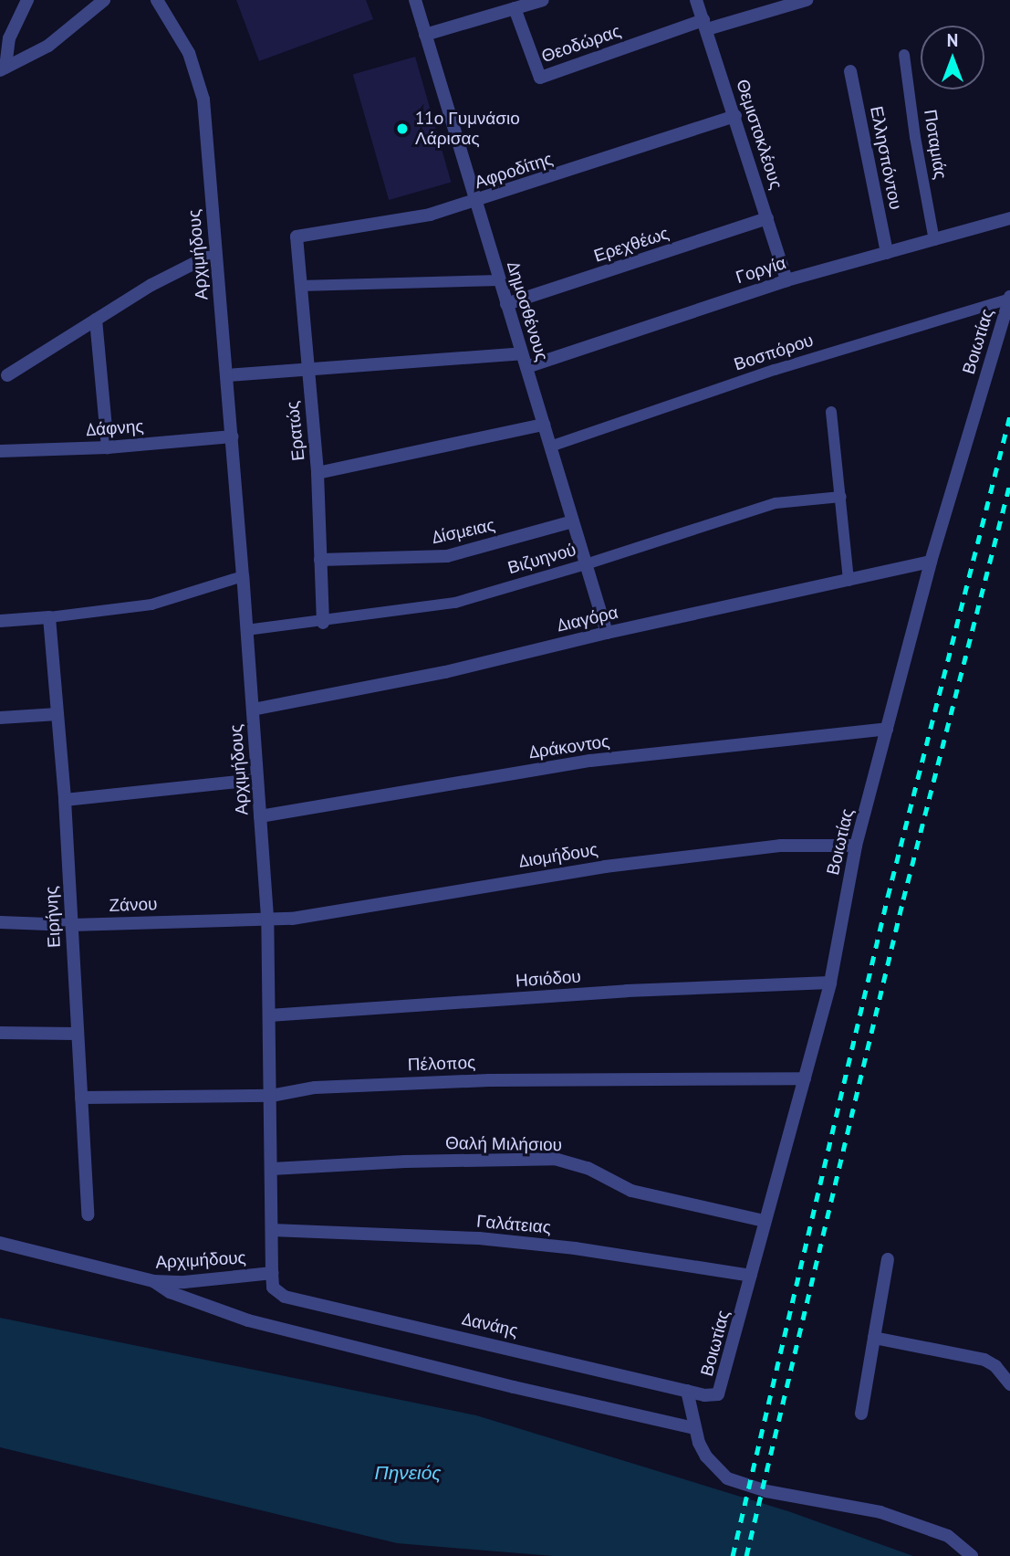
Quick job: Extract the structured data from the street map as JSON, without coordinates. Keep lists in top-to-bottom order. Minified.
{"streets":{"street":["Θεοδώρας","Θεμιστοκλέους","Ελλησπόντου","Αφροδίτης","Ερεχθέως","Αρχιμήδους","Γοργία","Δημοσθένους","Βοιωτίας","Δάφνης","Ερατώς","Δίσμειας","Διαγόρα","Δράκοντος","Διομήδους","Ζάνου","Ειρήνης","Ησιόδου","Πέλοπος","Θαλή Μιλήσιου","Γαλάτειας","Δανάης"],"lane":["Ποταμιάς","Βοσπόρου","Βιζυηνού"]},"crossings":[["Θεοδώρας","Θεμιστοκλέους"],["Θεμιστοκλέους","Αφροδίτης"],["Θεμιστοκλέους","Ερεχθέως"],["Θεμιστοκλέους","Γοργία"],["Ποταμιάς","Γοργία"],["Ελλησπόντου","Γοργία"],["Αφροδίτης","Δημοσθένους"],["Αφροδίτης","Ερατώς"],["Ερεχθέως","Δημοσθένους"],["Αρχιμήδους","Γοργία"],["Αρχιμήδους","Δάφνης"],["Αρχιμήδους","Βιζυηνού"],["Αρχιμήδους","Διαγόρα"],["Αρχιμήδους","Δράκοντος"],["Αρχιμήδους","Διομήδους"],["Αρχιμήδους","Ζάνου"],["Αρχιμήδους","Ησιόδου"],["Αρχιμήδους","Πέλοπος"],["Αρχιμήδους","Θαλή Μιλήσιου"],["Αρχιμήδους","Γαλάτειας"],["Αρχιμήδους","Δανάης"],["Γοργία","Δημοσθένους"],["Γοργία","Ερατώς"],["Δημοσθένους","Βοσπόρου"],["Δημοσθένους","Δίσμειας"],["Δημοσθένους","Βιζυηνού"],["Δημοσθένους","Διαγόρα"],["Βοιωτίας","Βοσπόρου"],["Βοιωτίας","Διαγόρα"],["Βοιωτίας","Δράκοντος"],["Βοιωτίας","Διομήδους"],["Βοιωτίας","Ησιόδου"],["Βοιωτίας","Πέλοπος"],["Βοιωτίας","Θαλή Μιλήσιου"],["Βοιωτίας","Γαλάτειας"],["Βοιωτίας","Δανάης"],["Ερατώς","Δίσμειας"],["Ερατώς","Βιζυηνού"],["Διομήδους","Ζάνου"],["Ζάνου","Ειρήνης"],["Ειρήνης","Πέλοπος"]],"water":["Πηνειός"],"places":["11ο Γυμνάσιο Λάρισας"],"north":"top"}
